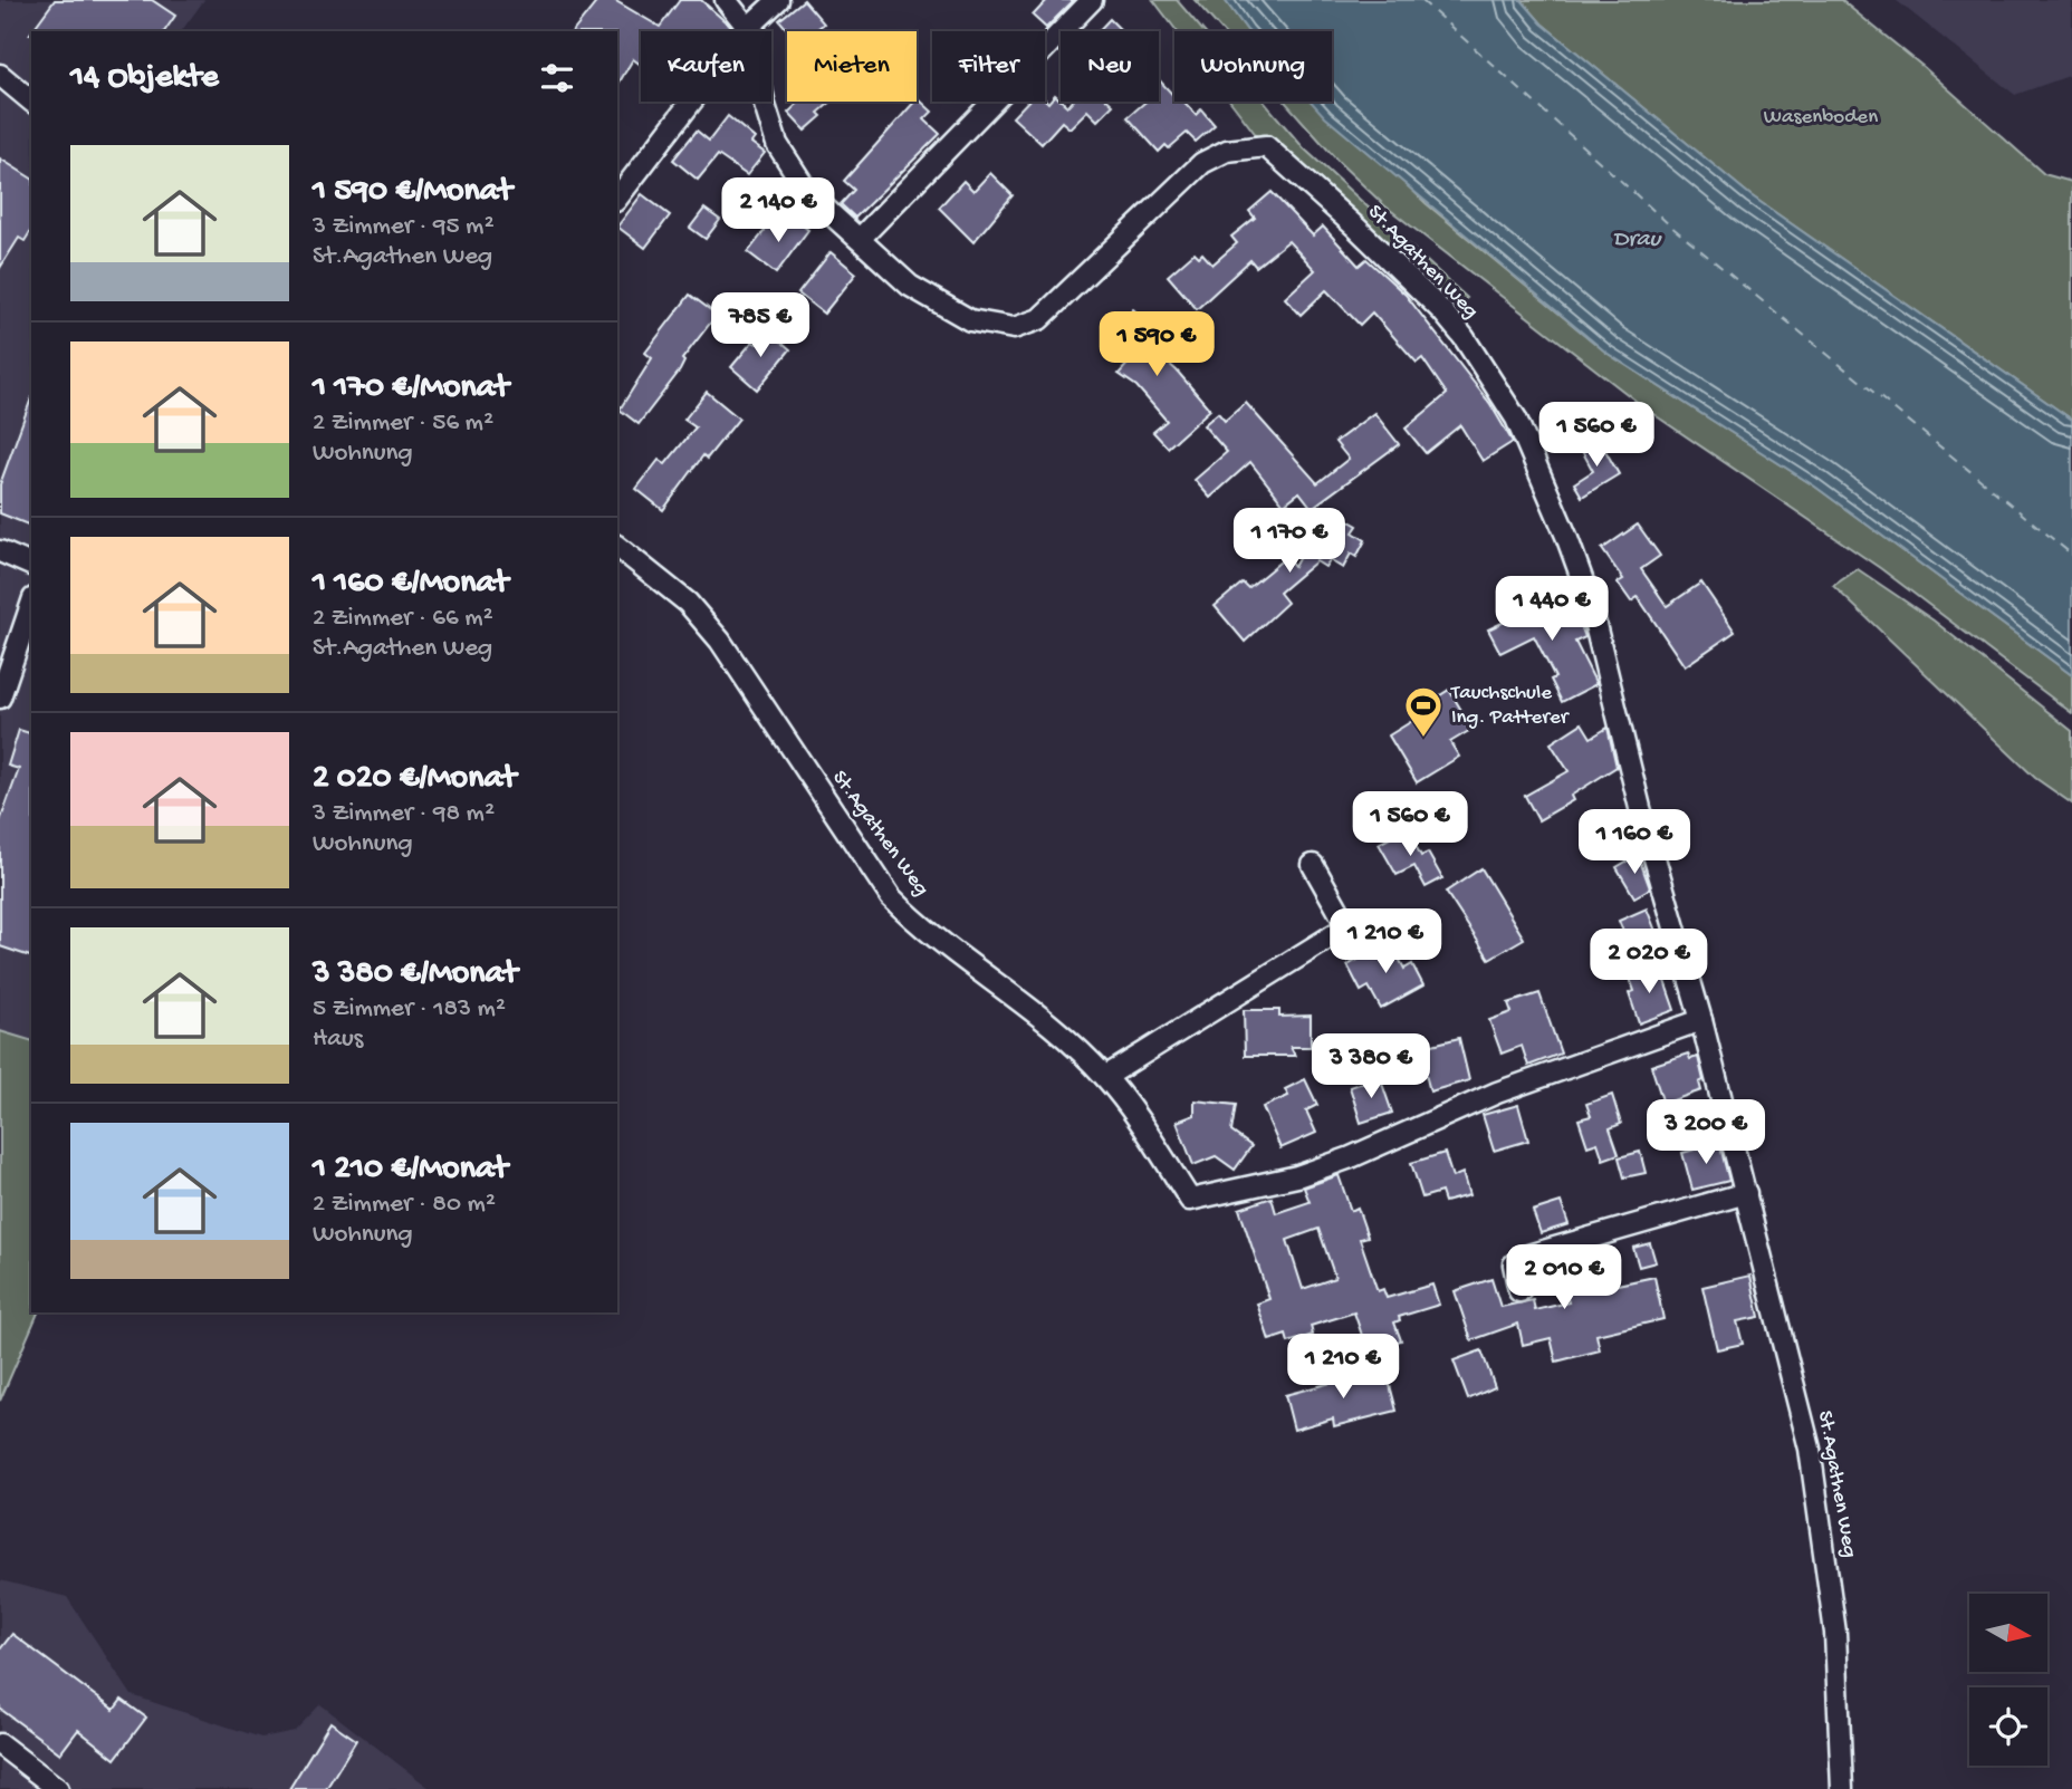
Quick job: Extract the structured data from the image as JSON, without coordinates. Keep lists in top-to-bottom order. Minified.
{"streets":{"street":["St.Agathen Weg"]},"water":["Drau"],"parks":["Wasenboden"],"places":{"sports":["Tauchschule Ing. Patterer"]},"north":"right","page":{"chip":["Kaufen","Mieten","Filter","Neu","Wohnung"],"heading":"14 Objekte","list":[{"name":"1 590 €/Monat","note":"3 Zimmer · 95 m² · St.Agathen Weg"},{"name":"1 170 €/Monat","note":"2 Zimmer · 56 m² · Wohnung"},{"name":"1 160 €/Monat","note":"2 Zimmer · 66 m² · St.Agathen Weg"},{"name":"2 020 €/Monat","note":"3 Zimmer · 98 m² · Wohnung"},{"name":"3 380 €/Monat","note":"5 Zimmer · 183 m² · Haus"},{"name":"1 210 €/Monat","note":"2 Zimmer · 80 m² · Wohnung"}],"price":["2 140 €","785 €","1 590 €","1 560 €","1 170 €","1 440 €","1 560 €","1 160 €","1 210 €","2 020 €","3 380 €","3 200 €","2 010 €","1 210 €"]}}
